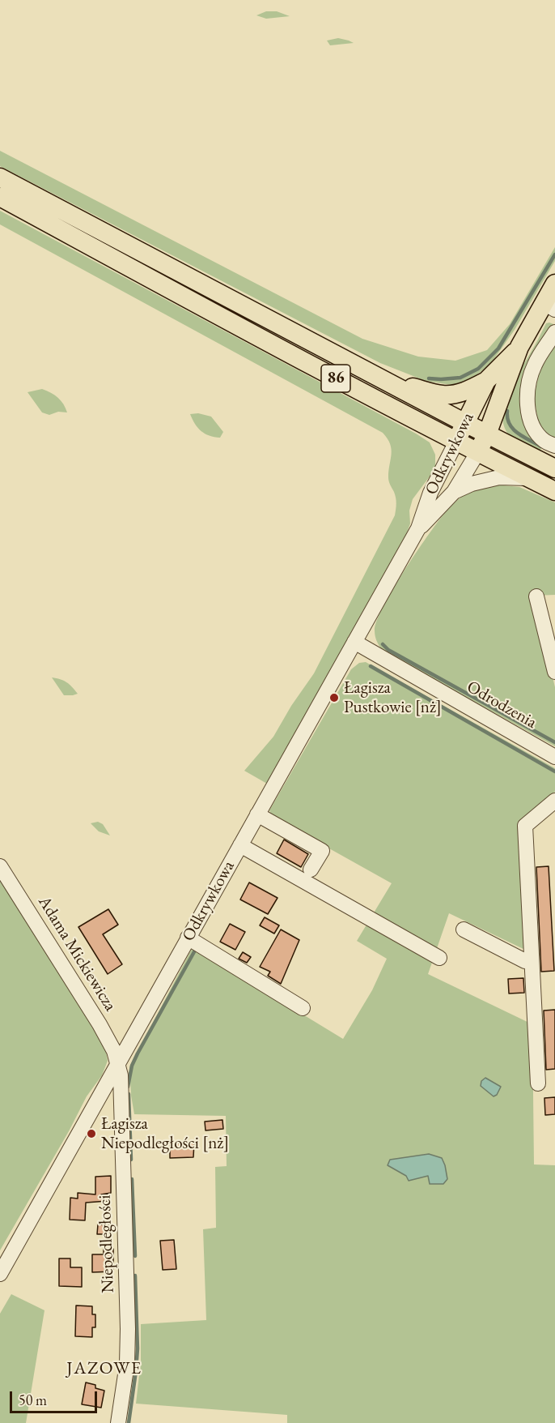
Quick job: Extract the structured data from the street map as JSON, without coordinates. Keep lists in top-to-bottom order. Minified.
{"streets":{"main road":["86","Odkrywkowa"],"street":["Odrodzenia","Adama Mickiewicza","Niepodległości"]},"crossings":[["86","Odkrywkowa"],["Odkrywkowa","Odrodzenia"],["Odkrywkowa","Adama Mickiewicza"],["Odkrywkowa","Niepodległości"],["Adama Mickiewicza","Niepodległości"]],"districts":["JAZOWE"],"places":["Łagisza Pustkowie [nż]","Łagisza Niepodległości [nż]"],"scale_bar":"50 m"}
